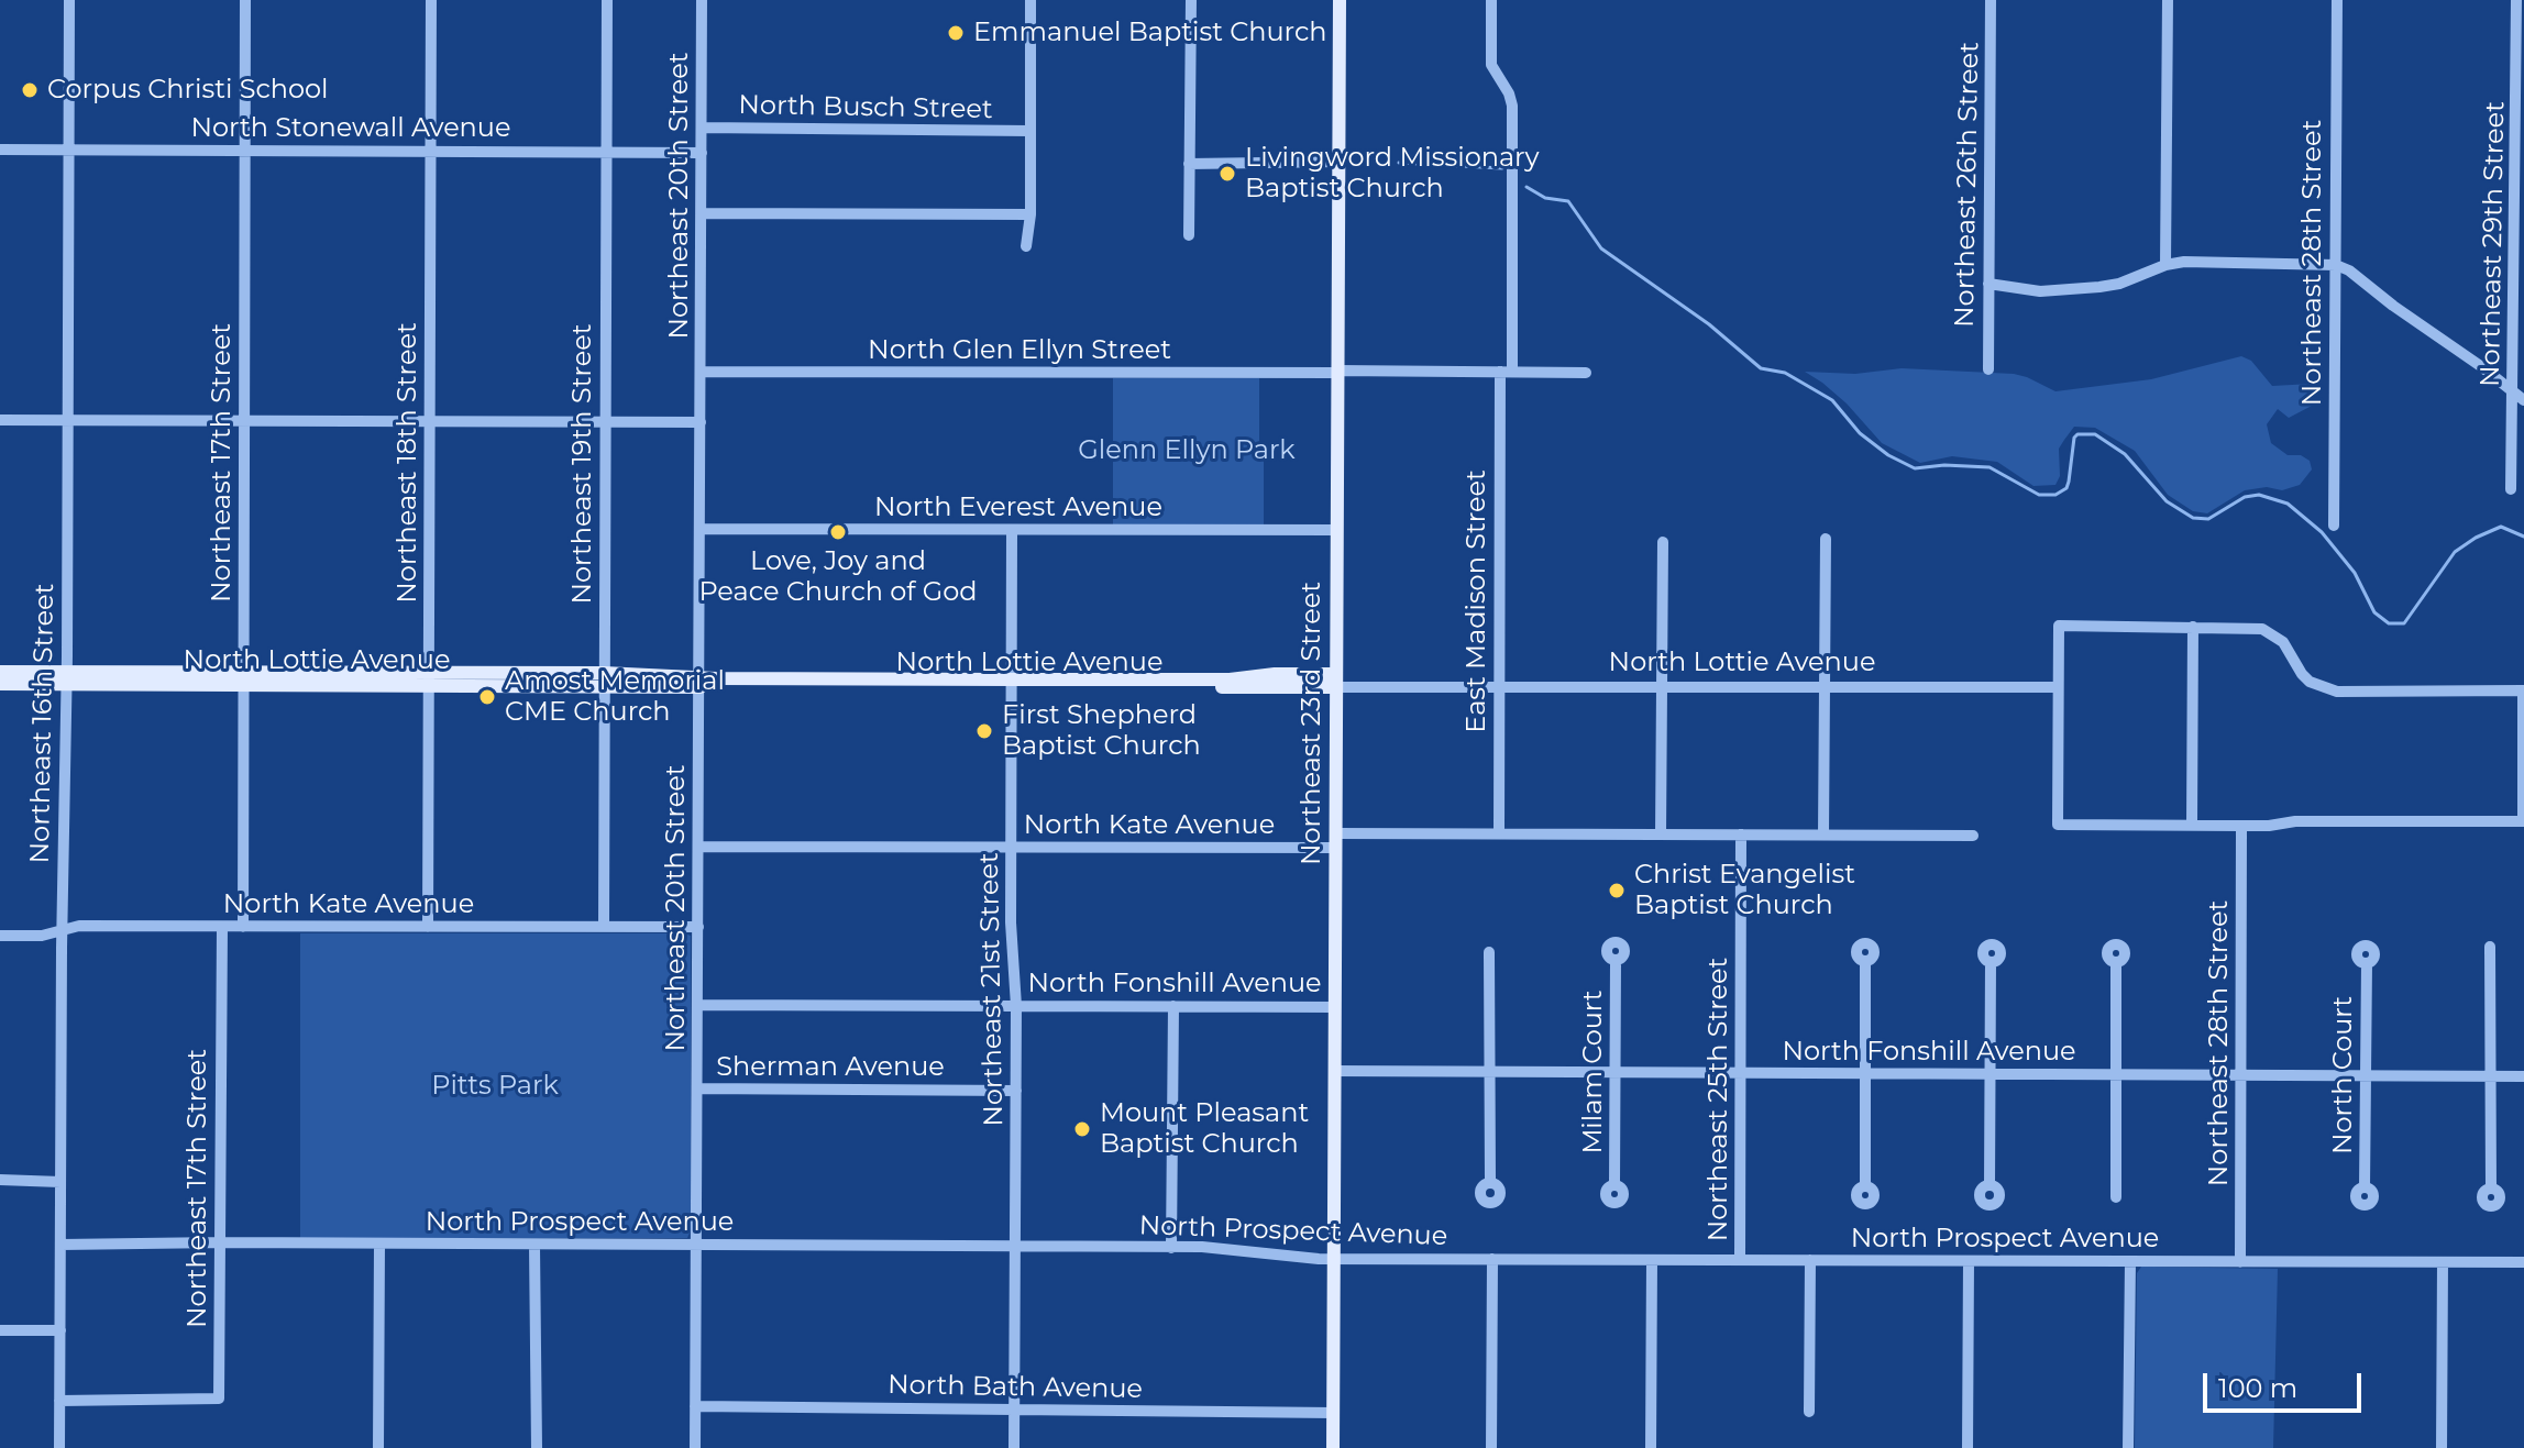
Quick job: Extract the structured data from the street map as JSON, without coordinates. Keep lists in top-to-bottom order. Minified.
{"streets":{"main road":["North Lottie Avenue","Northeast 23rd Street"],"street":["North Busch Street","North Stonewall Avenue","Northeast 26th Street","Northeast 20th Street","Northeast 29th Street","Northeast 28th Street","North Glen Ellyn Street","Northeast 17th Street","Northeast 18th Street","Northeast 19th Street","North Everest Avenue","East Madison Street","Northeast 16th Street","North Kate Avenue","North Fonshill Avenue","Northeast 21st Street","Sherman Avenue","Milam Court","North Court","Northeast 25th Street","North Prospect Avenue","North Bath Avenue"]},"crossings":[["North Busch Street","Northeast 20th Street"],["North Stonewall Avenue","Northeast 20th Street"],["North Stonewall Avenue","Northeast 17th Street"],["North Stonewall Avenue","Northeast 18th Street"],["North Stonewall Avenue","Northeast 19th Street"],["North Stonewall Avenue","Northeast 16th Street"],["Northeast 20th Street","North Glen Ellyn Street"],["Northeast 20th Street","North Everest Avenue"],["Northeast 20th Street","North Lottie Avenue"],["Northeast 20th Street","North Kate Avenue"],["Northeast 20th Street","North Fonshill Avenue"],["Northeast 20th Street","Sherman Avenue"],["Northeast 20th Street","North Prospect Avenue"],["Northeast 20th Street","North Bath Avenue"],["Northeast 28th Street","North Fonshill Avenue"],["Northeast 28th Street","North Prospect Avenue"],["North Glen Ellyn Street","East Madison Street"],["North Glen Ellyn Street","Northeast 23rd Street"],["Northeast 17th Street","North Lottie Avenue"],["Northeast 17th Street","Northeast 16th Street"],["Northeast 17th Street","North Kate Avenue"],["Northeast 17th Street","North Prospect Avenue"],["Northeast 18th Street","North Lottie Avenue"],["Northeast 18th Street","North Kate Avenue"],["Northeast 19th Street","North Lottie Avenue"],["Northeast 19th Street","North Kate Avenue"],["North Everest Avenue","Northeast 23rd Street"],["North Everest Avenue","Northeast 21st Street"],["East Madison Street","North Lottie Avenue"],["East Madison Street","North Kate Avenue"],["North Lottie Avenue","Northeast 16th Street"],["North Lottie Avenue","Northeast 23rd Street"],["North Lottie Avenue","Northeast 21st Street"],["Northeast 16th Street","North Kate Avenue"],["Northeast 16th Street","North Prospect Avenue"],["Northeast 23rd Street","North Kate Avenue"],["Northeast 23rd Street","North Fonshill Avenue"],["Northeast 23rd Street","North Prospect Avenue"],["Northeast 23rd Street","North Bath Avenue"],["North Kate Avenue","Northeast 21st Street"],["North Kate Avenue","Northeast 25th Street"],["North Fonshill Avenue","Northeast 21st Street"],["North Fonshill Avenue","Milam Court"],["North Fonshill Avenue","North Court"],["North Fonshill Avenue","Northeast 25th Street"],["Northeast 21st Street","Sherman Avenue"],["Northeast 21st Street","North Prospect Avenue"],["Northeast 21st Street","North Bath Avenue"],["Northeast 25th Street","North Prospect Avenue"]],"parks":["Glenn Ellyn Park","Pitts Park"],"places":["Emmanuel Baptist Church","Corpus Christi School","Livingword Missionary Baptist Church","Love, Joy and Peace Church of God","Amost Memorial CME Church","First Shepherd Baptist Church","Christ Evangelist Baptist Church","Mount Pleasant Baptist Church"],"scale_bar":"100 m"}
